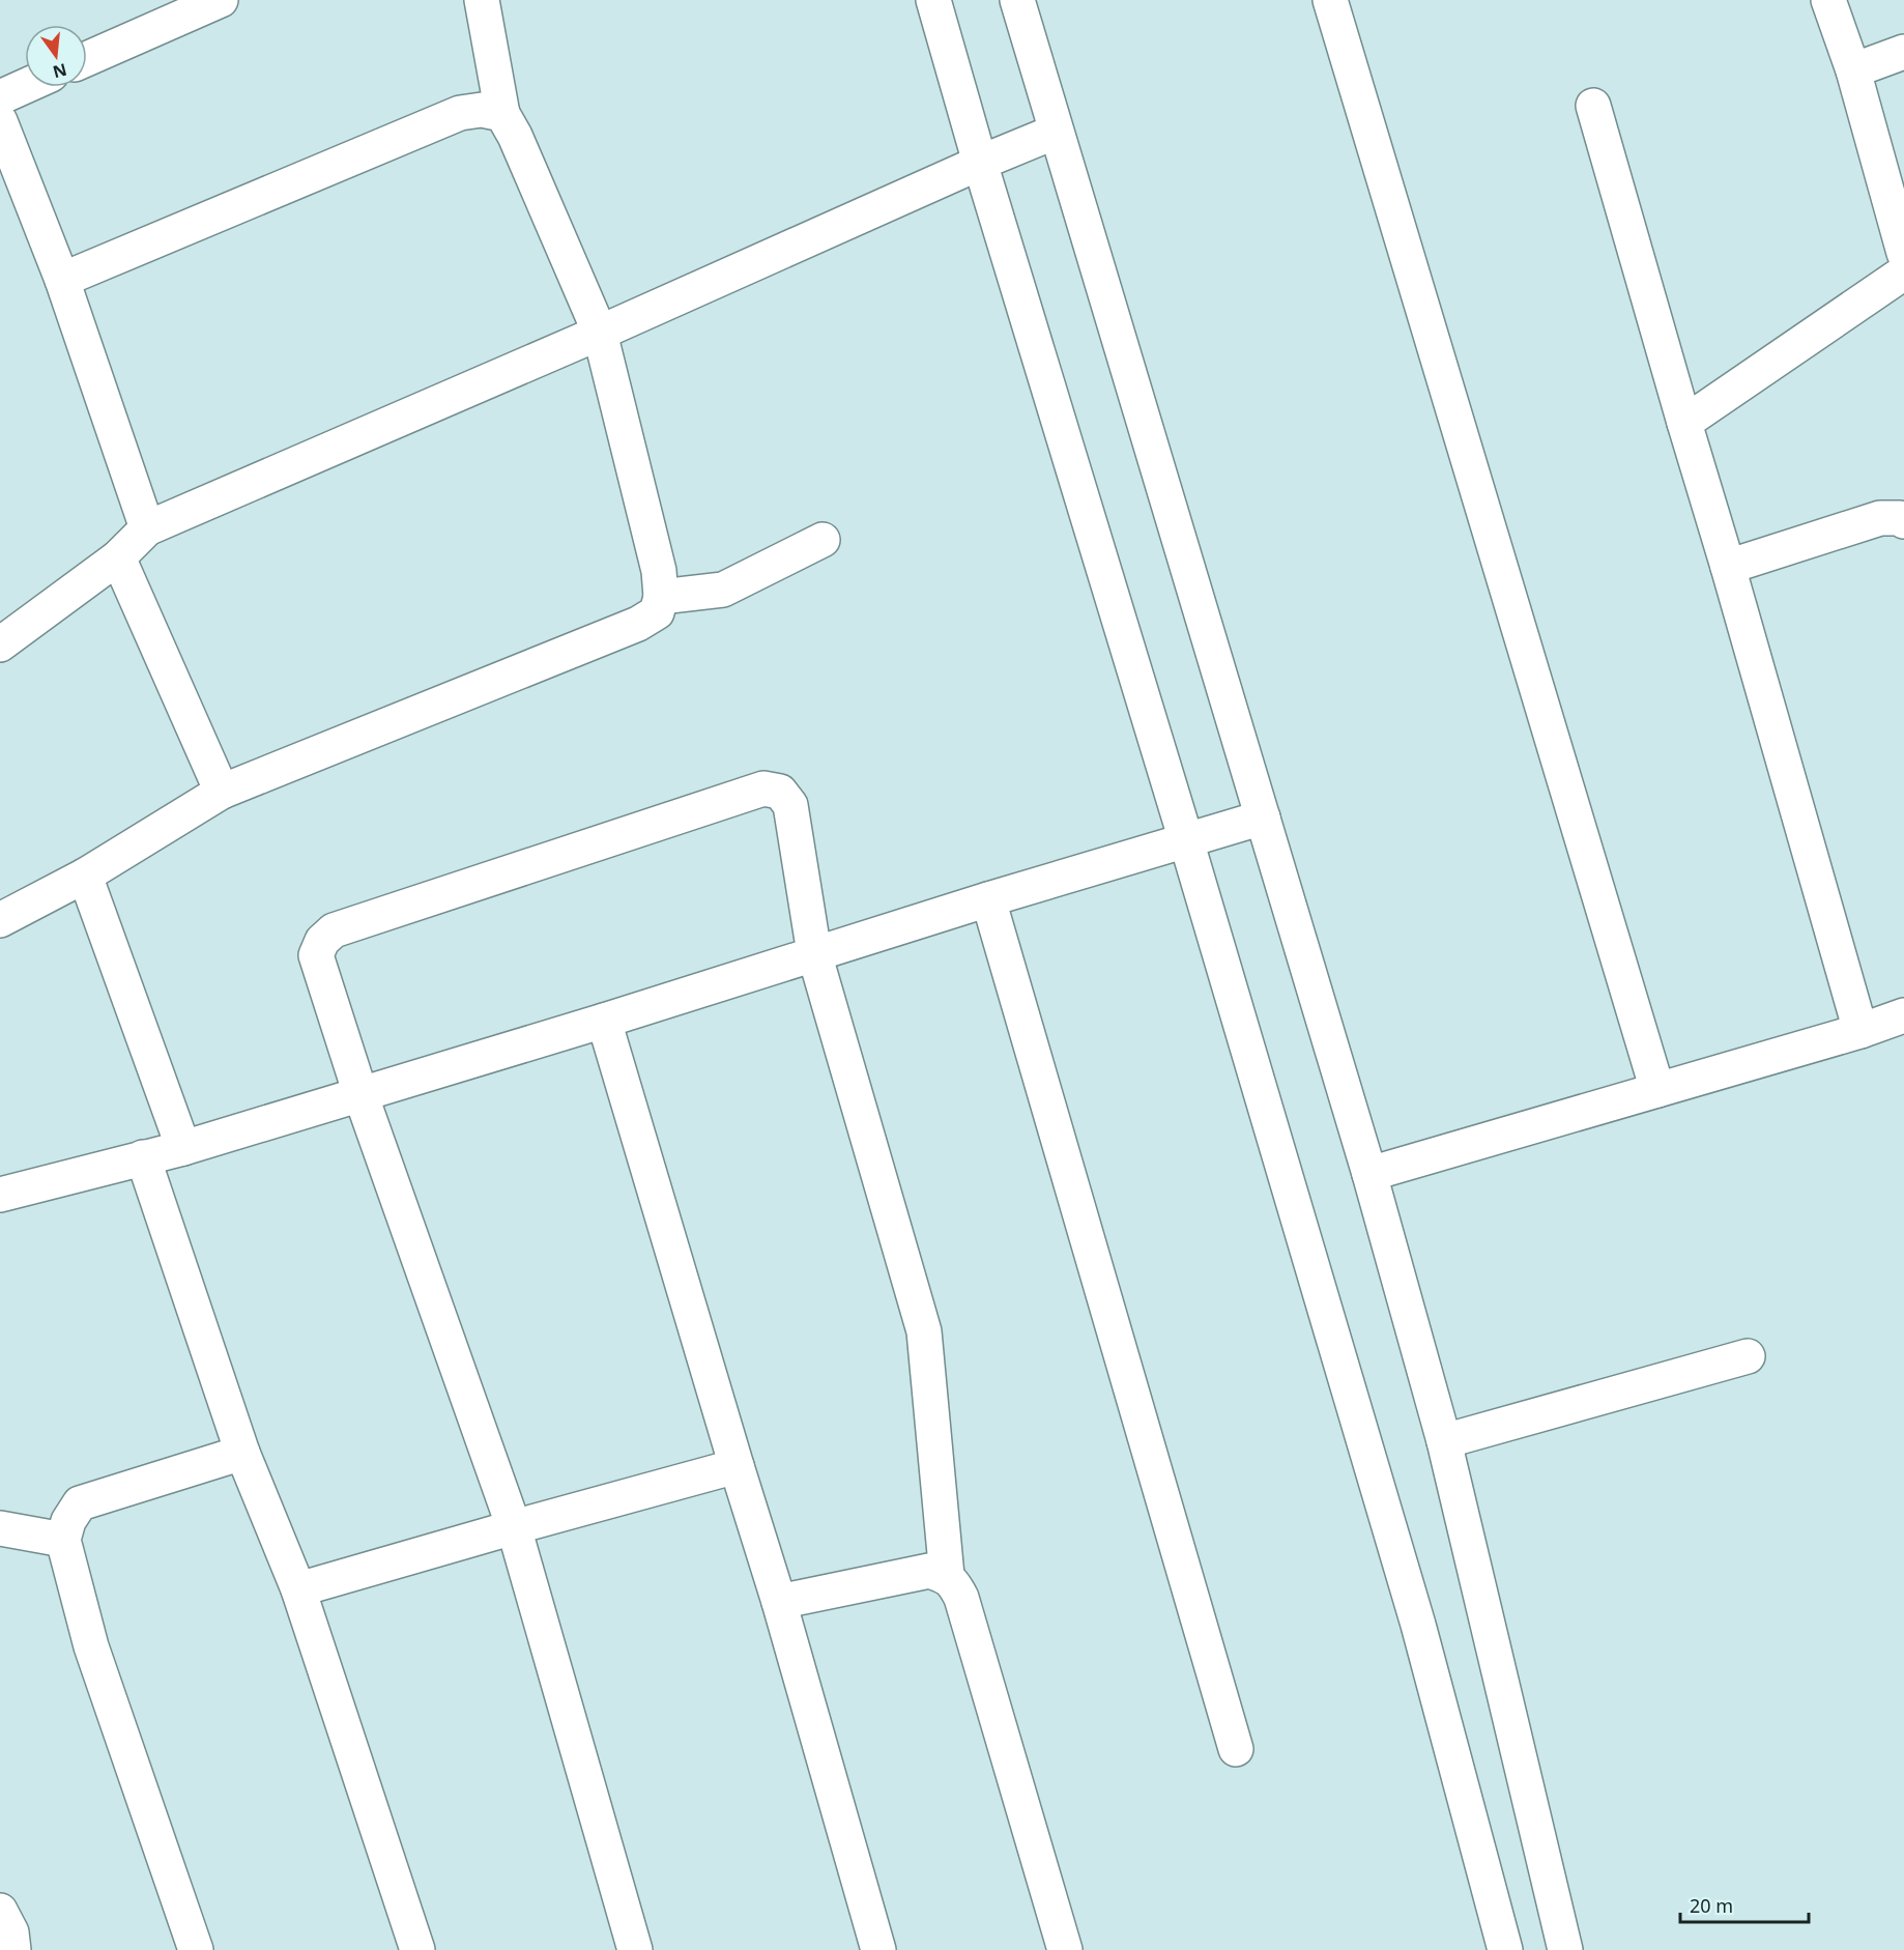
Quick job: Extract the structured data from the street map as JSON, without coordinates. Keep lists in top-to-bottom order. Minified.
{"scale_bar":"20 m","north":"bottom"}
